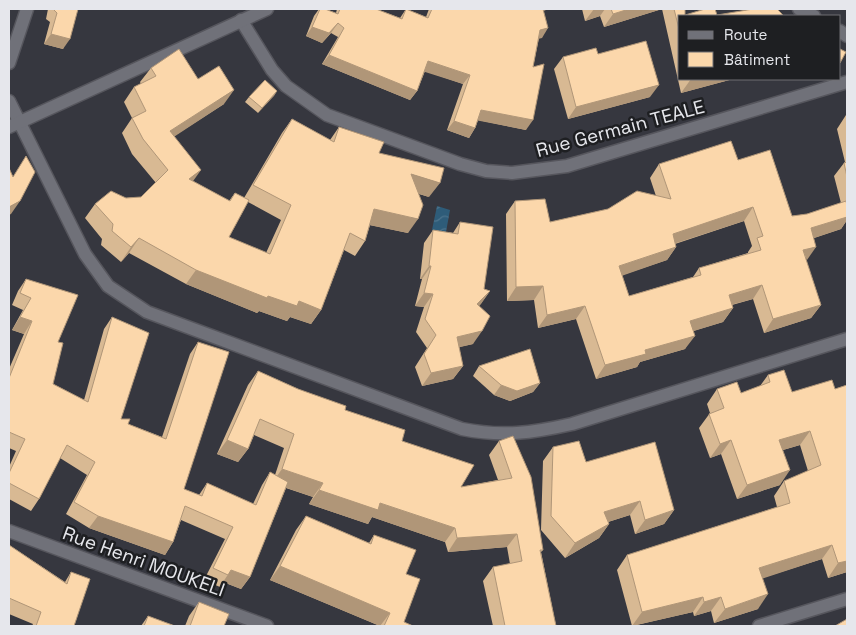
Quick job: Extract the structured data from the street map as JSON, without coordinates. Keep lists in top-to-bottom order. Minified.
{"streets":{"street":["Rue Germain TEALE","Rue Henri MOUKELI"]},"legend":["Route","Bâtiment"]}
